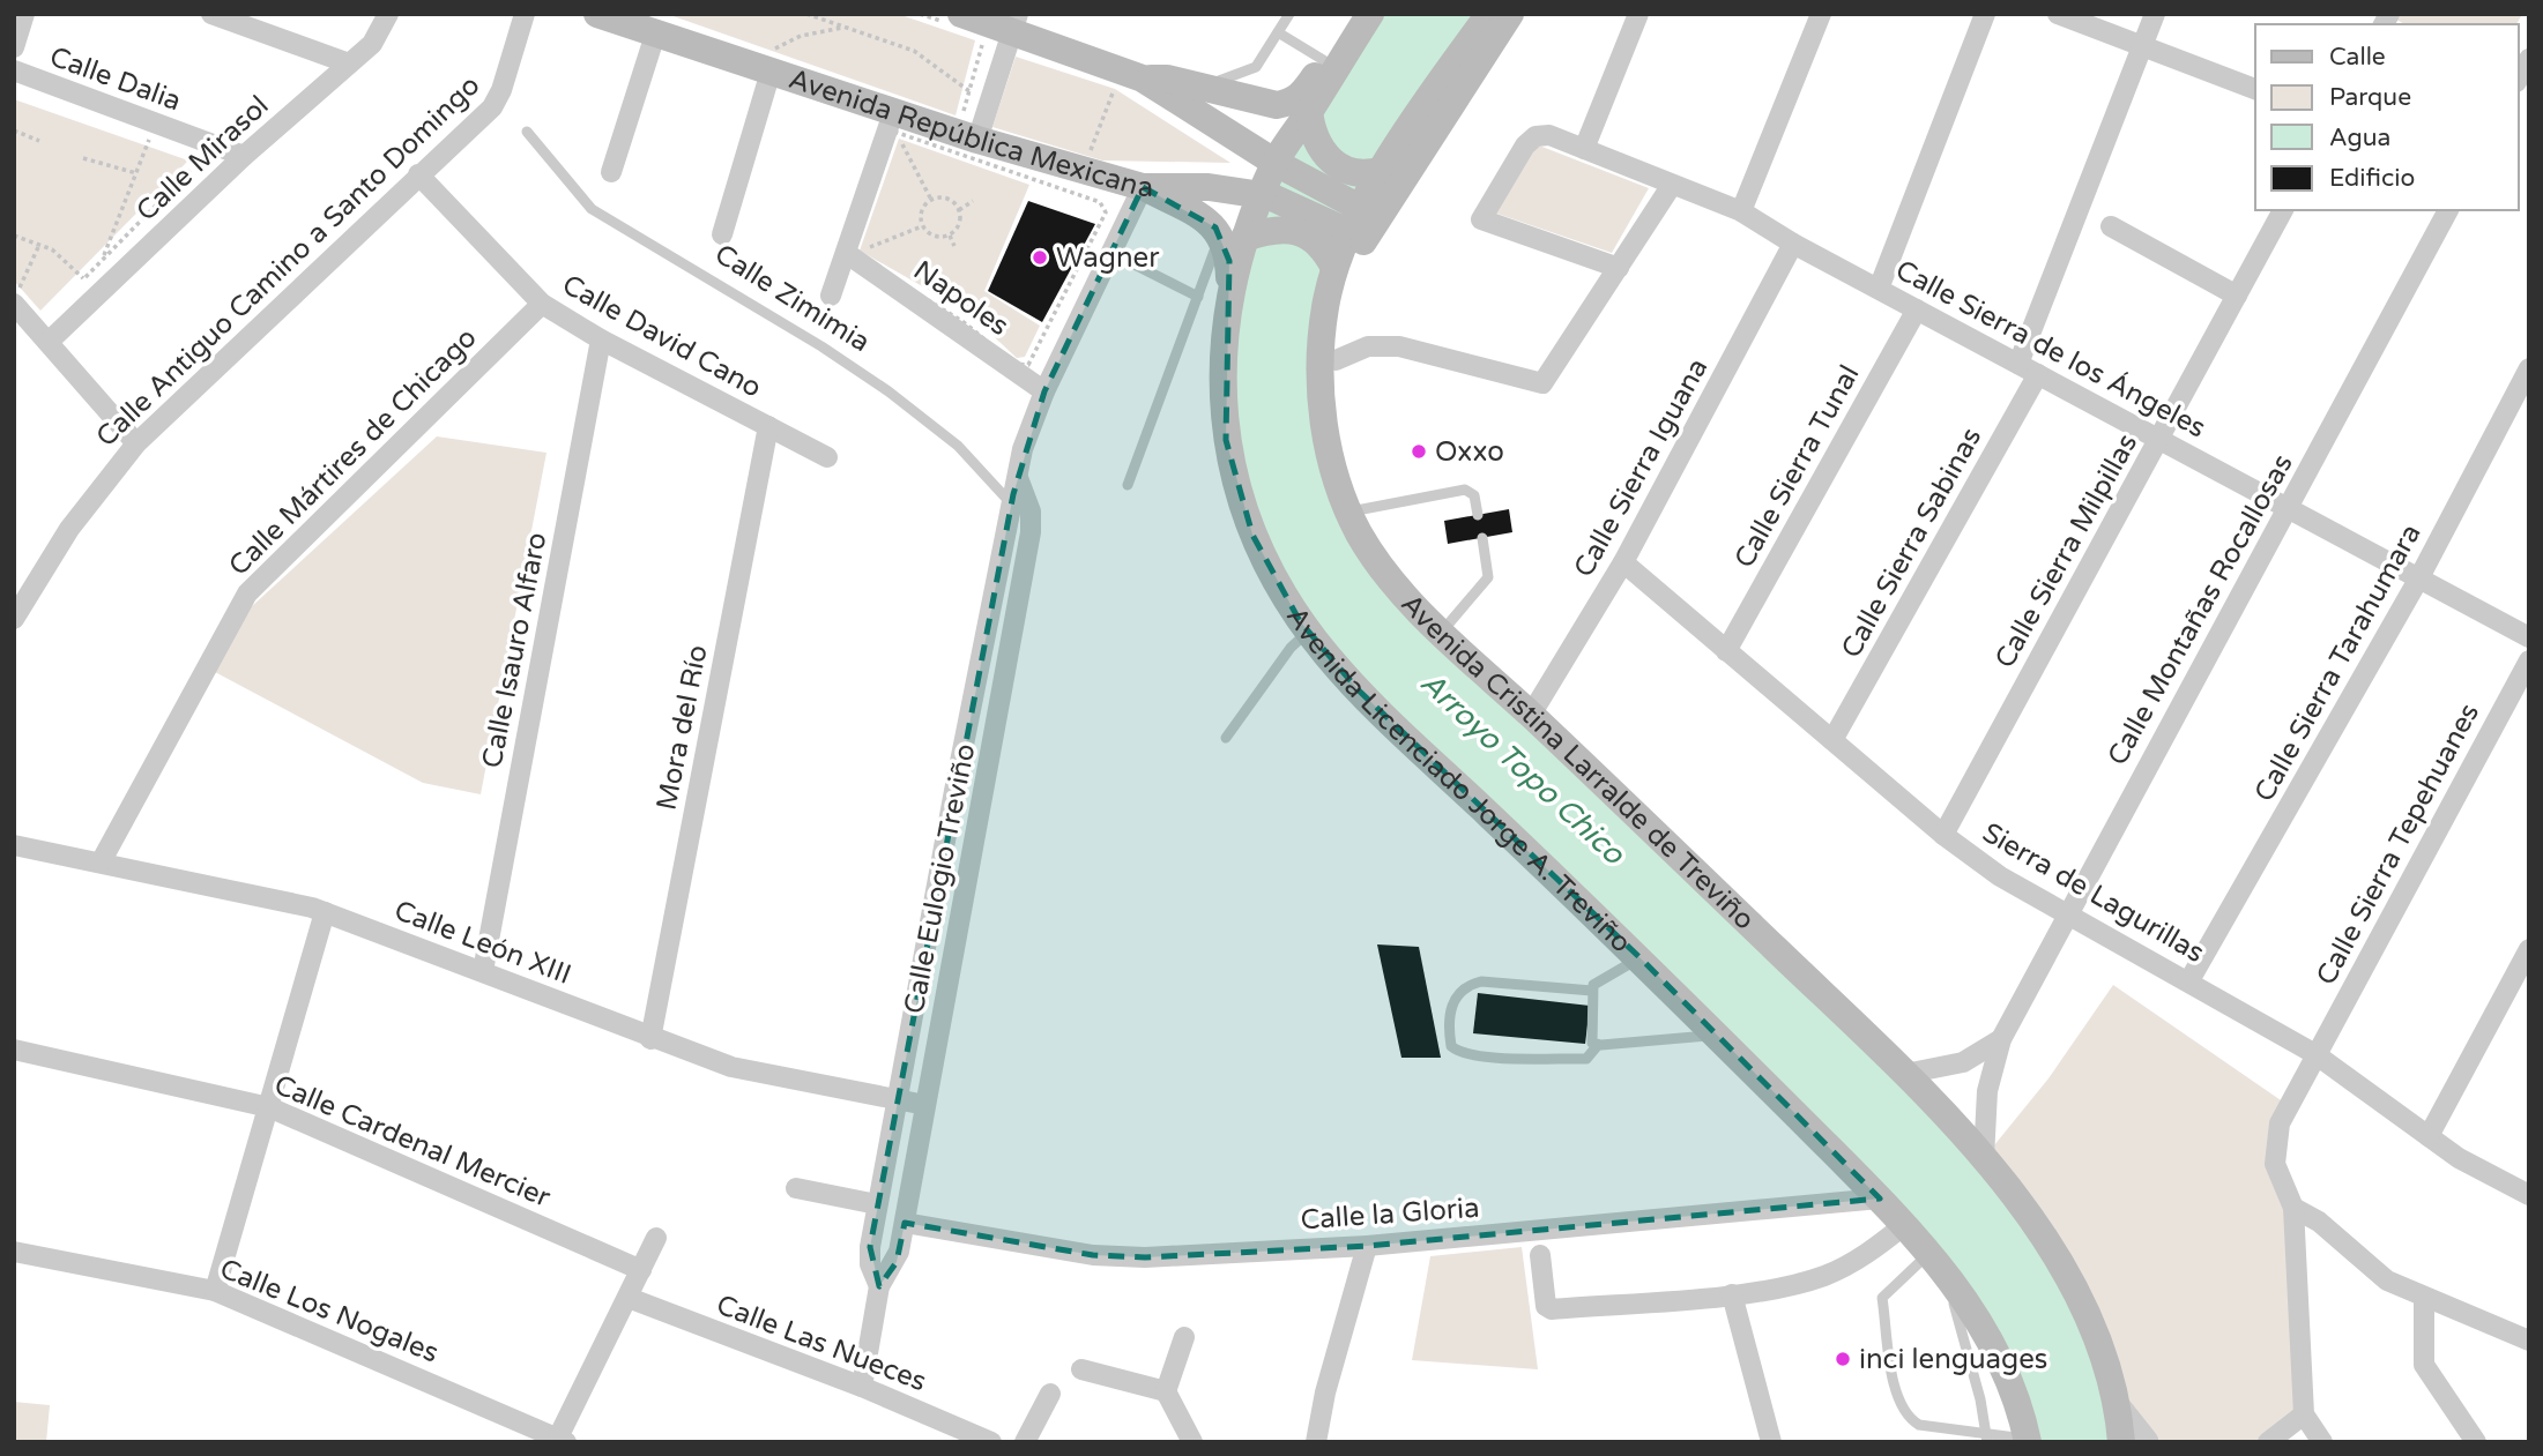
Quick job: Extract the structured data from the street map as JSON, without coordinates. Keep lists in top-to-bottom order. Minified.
{"streets":{"main road":["Avenida República Mexicana","Avenida Cristina Larralde de Treviño","Avenida Licenciado Jorge A. Treviño"],"street":["Calle Dalia","Calle Mirasol","Calle Antiguo Camino a Santo Domingo","Napoles","Calle David Cano","Calle Sierra de los Ángeles","Calle Mártires de Chicago","Calle Sierra Tunal","Calle Sierra Iguana","Calle Sierra Sabinas","Calle Sierra Milpillas","Calle Montañas Rocallosas","Calle Isauro Alfaro","Calle Sierra Tarahumara","Mora del Río","Calle Sierra Tepehuanes","Calle Eulogio Treviño","Sierra de Lagurillas","Calle León XIII","Calle Cardenal Mercier","Calle la Gloria","Calle Los Nogales","Calle Las Nueces"],"lane":["Calle Zimimia"]},"crossings":[["Calle Dalia","Calle Mirasol"],["Avenida República Mexicana","Avenida Cristina Larralde de Treviño"],["Avenida República Mexicana","Calle Eulogio Treviño"],["Calle Antiguo Camino a Santo Domingo","Calle David Cano"],["Calle Zimimia","Calle Eulogio Treviño"],["Napoles","Calle Eulogio Treviño"],["Calle David Cano","Calle Mártires de Chicago"],["Calle David Cano","Calle Isauro Alfaro"],["Calle David Cano","Mora del Río"],["Calle Sierra de los Ángeles","Calle Sierra Tunal"],["Calle Sierra de los Ángeles","Calle Sierra Iguana"],["Calle Sierra de los Ángeles","Calle Sierra Sabinas"],["Calle Sierra de los Ángeles","Calle Sierra Milpillas"],["Calle Sierra de los Ángeles","Calle Montañas Rocallosas"],["Calle Sierra de los Ángeles","Calle Sierra Tarahumara"],["Calle Mártires de Chicago","Calle León XIII"],["Calle Sierra Tunal","Sierra de Lagurillas"],["Calle Sierra Iguana","Avenida Cristina Larralde de Treviño"],["Calle Sierra Iguana","Sierra de Lagurillas"],["Calle Sierra Sabinas","Sierra de Lagurillas"],["Calle Sierra Milpillas","Sierra de Lagurillas"],["Calle Montañas Rocallosas","Avenida Cristina Larralde de Treviño"],["Calle Montañas Rocallosas","Sierra de Lagurillas"],["Calle Isauro Alfaro","Calle León XIII"],["Calle Sierra Tarahumara","Sierra de Lagurillas"],["Mora del Río","Calle León XIII"],["Avenida Licenciado Jorge A. Treviño","Calle la Gloria"],["Calle Sierra Tepehuanes","Sierra de Lagurillas"],["Calle Eulogio Treviño","Calle León XIII"],["Calle Eulogio Treviño","Calle la Gloria"],["Calle Eulogio Treviño","Calle Las Nueces"]],"water":["Arroyo Topo Chico"],"places":["Wagner","Oxxo","inci lenguages"],"legend":["Calle","Parque","Agua","Edificio"]}
